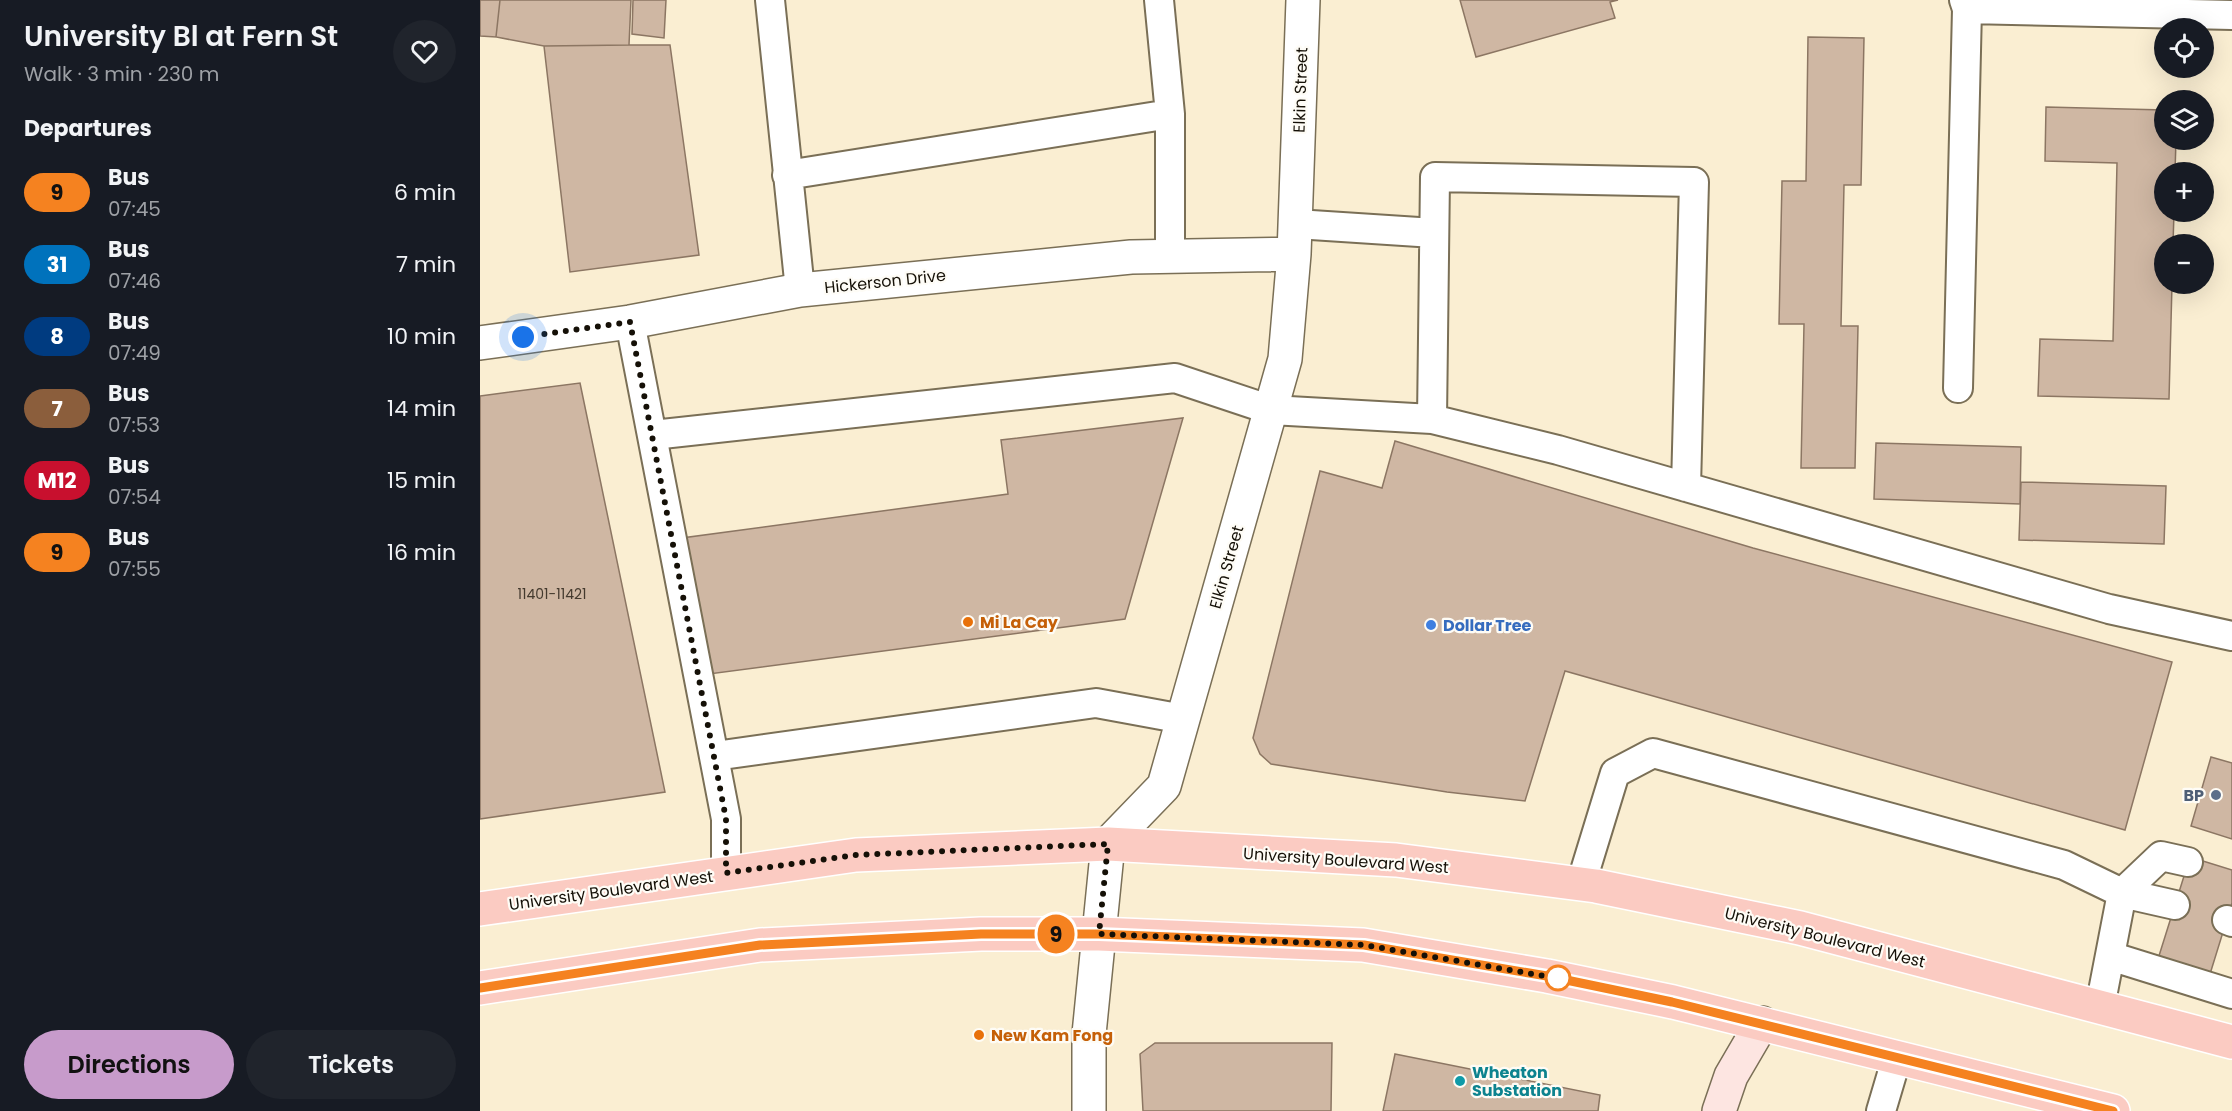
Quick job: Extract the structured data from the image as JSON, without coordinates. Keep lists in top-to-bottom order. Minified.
{"streets":{"main road":["University Boulevard West"],"street":["Elkin Street","Hickerson Drive"]},"crossings":[["Elkin Street","Hickerson Drive"],["Elkin Street","University Boulevard West"]],"places":["Mi La Cay","Dollar Tree","BP","New Kam Fong","Wheaton Substation"],"lines":["bus line 9"],"house_numbers":["11401-11421"],"page":{"heading":[["University Bl at Fern St","Walk · 3 min · 230 m"],"Departures"],"on_map":"9","map_buttons":["+","−"],"list":[{"mark":"9","name":"Bus","note":"07:45","value":"6 min"},{"mark":"31","name":"Bus","note":"07:46","value":"7 min"},{"mark":"8","name":"Bus","note":"07:49","value":"10 min"},{"mark":"7","name":"Bus","note":"07:53","value":"14 min"},{"mark":"M12","name":"Bus","note":"07:54","value":"15 min"},{"mark":"9","name":"Bus","note":"07:55","value":"16 min"}],"buttons":["Directions","Tickets"]}}
